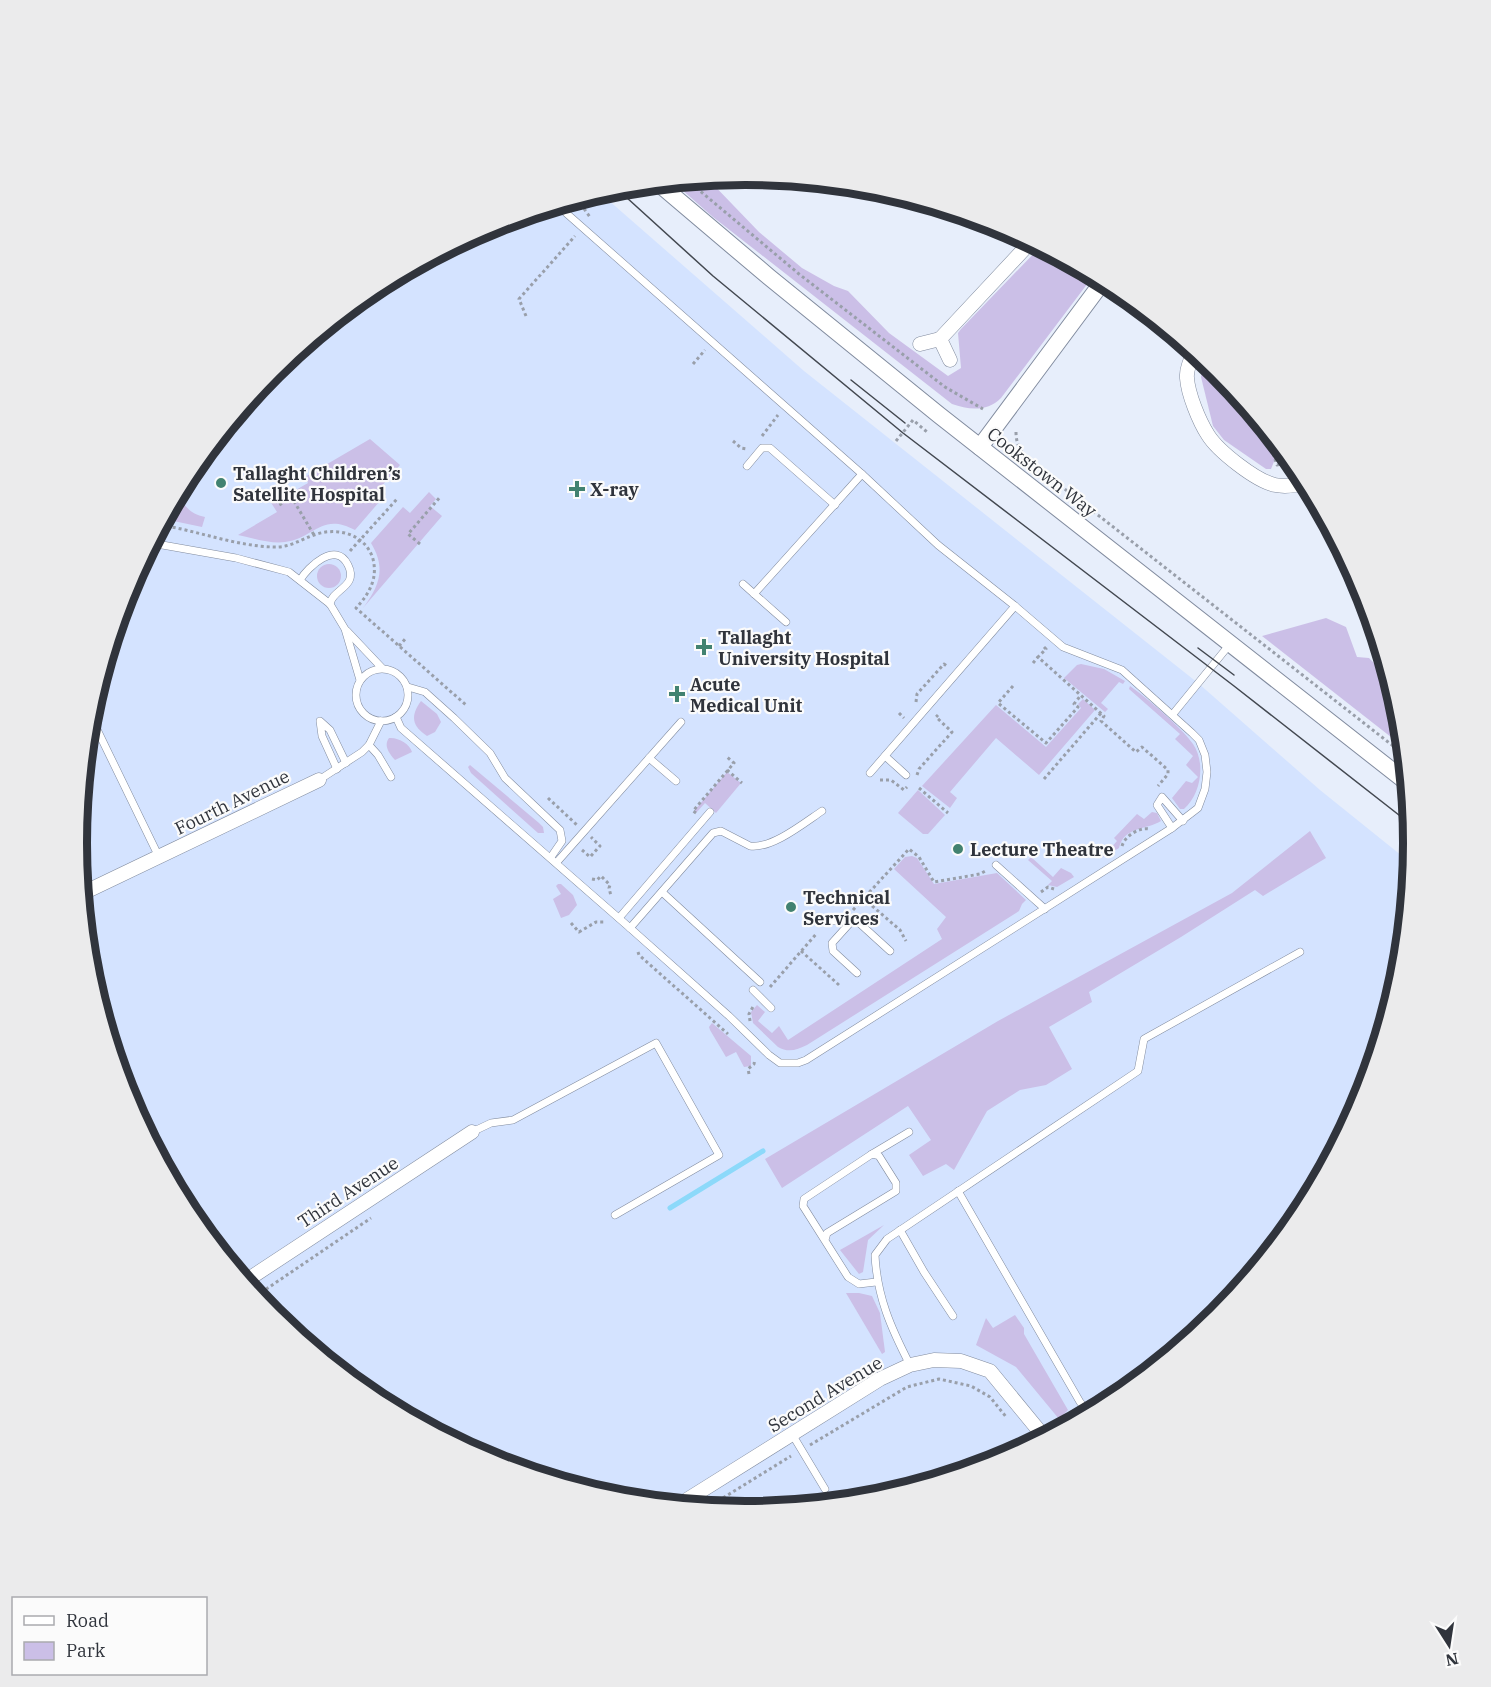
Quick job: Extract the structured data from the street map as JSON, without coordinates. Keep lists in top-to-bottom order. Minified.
{"streets":{"street":["Cookstown Way","Fourth Avenue","Third Avenue","Second Avenue"]},"places":{"other":["Tallaght Children’s Satellite Hospital","Lecture Theatre","Technical Services"],"health":["X-ray","Tallaght University Hospital","Acute Medical Unit"]},"legend":["Road","Park"],"north":"bottom"}
